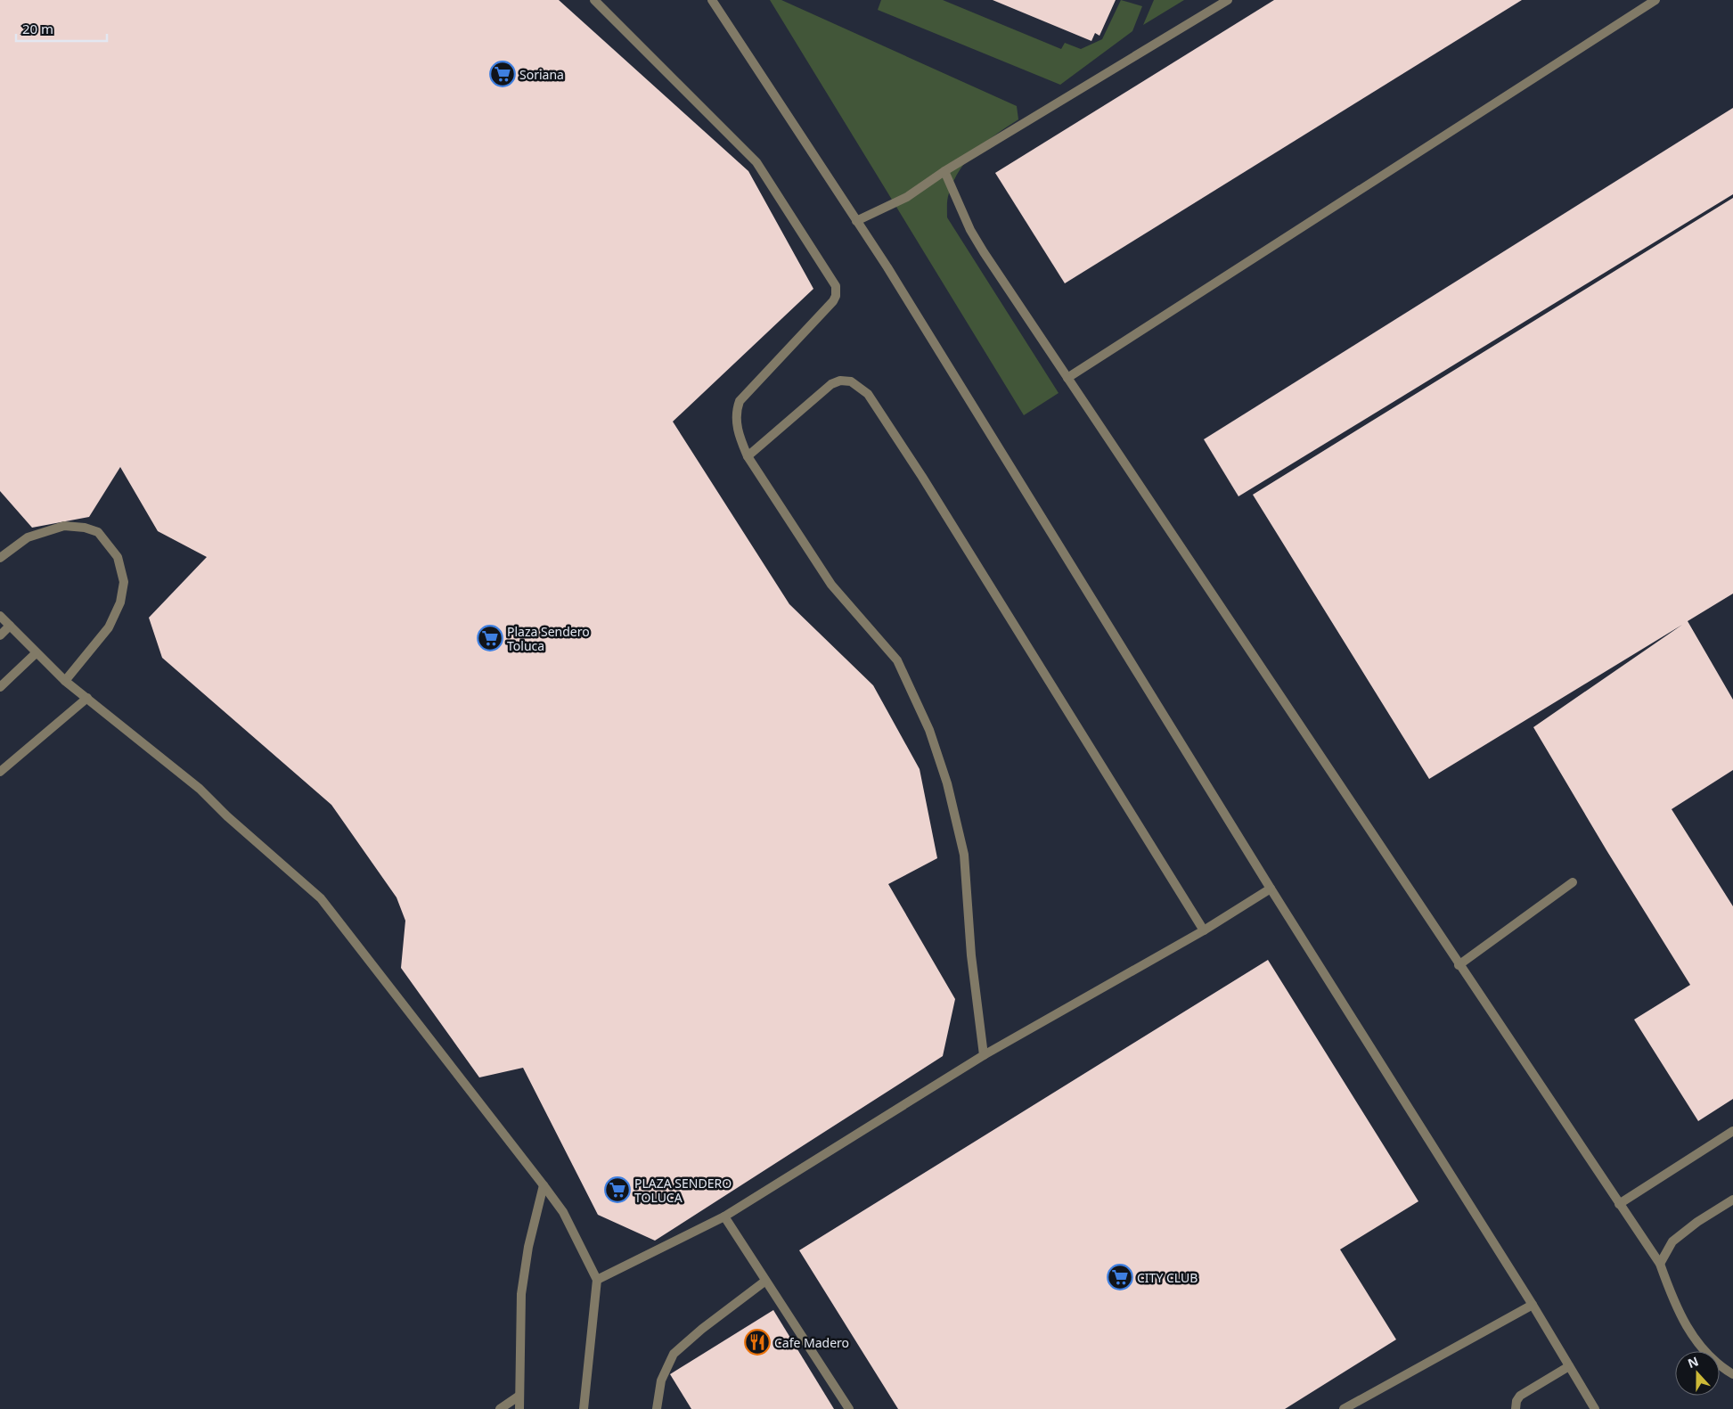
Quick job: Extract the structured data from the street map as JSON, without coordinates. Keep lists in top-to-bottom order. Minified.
{"places":{"supermarket":["Soriana","Plaza Sendero Toluca","PLAZA SENDERO TOLUCA","CITY CLUB"],"restaurant":["Cafe Madero"]},"scale_bar":"20 m","north":"top"}
